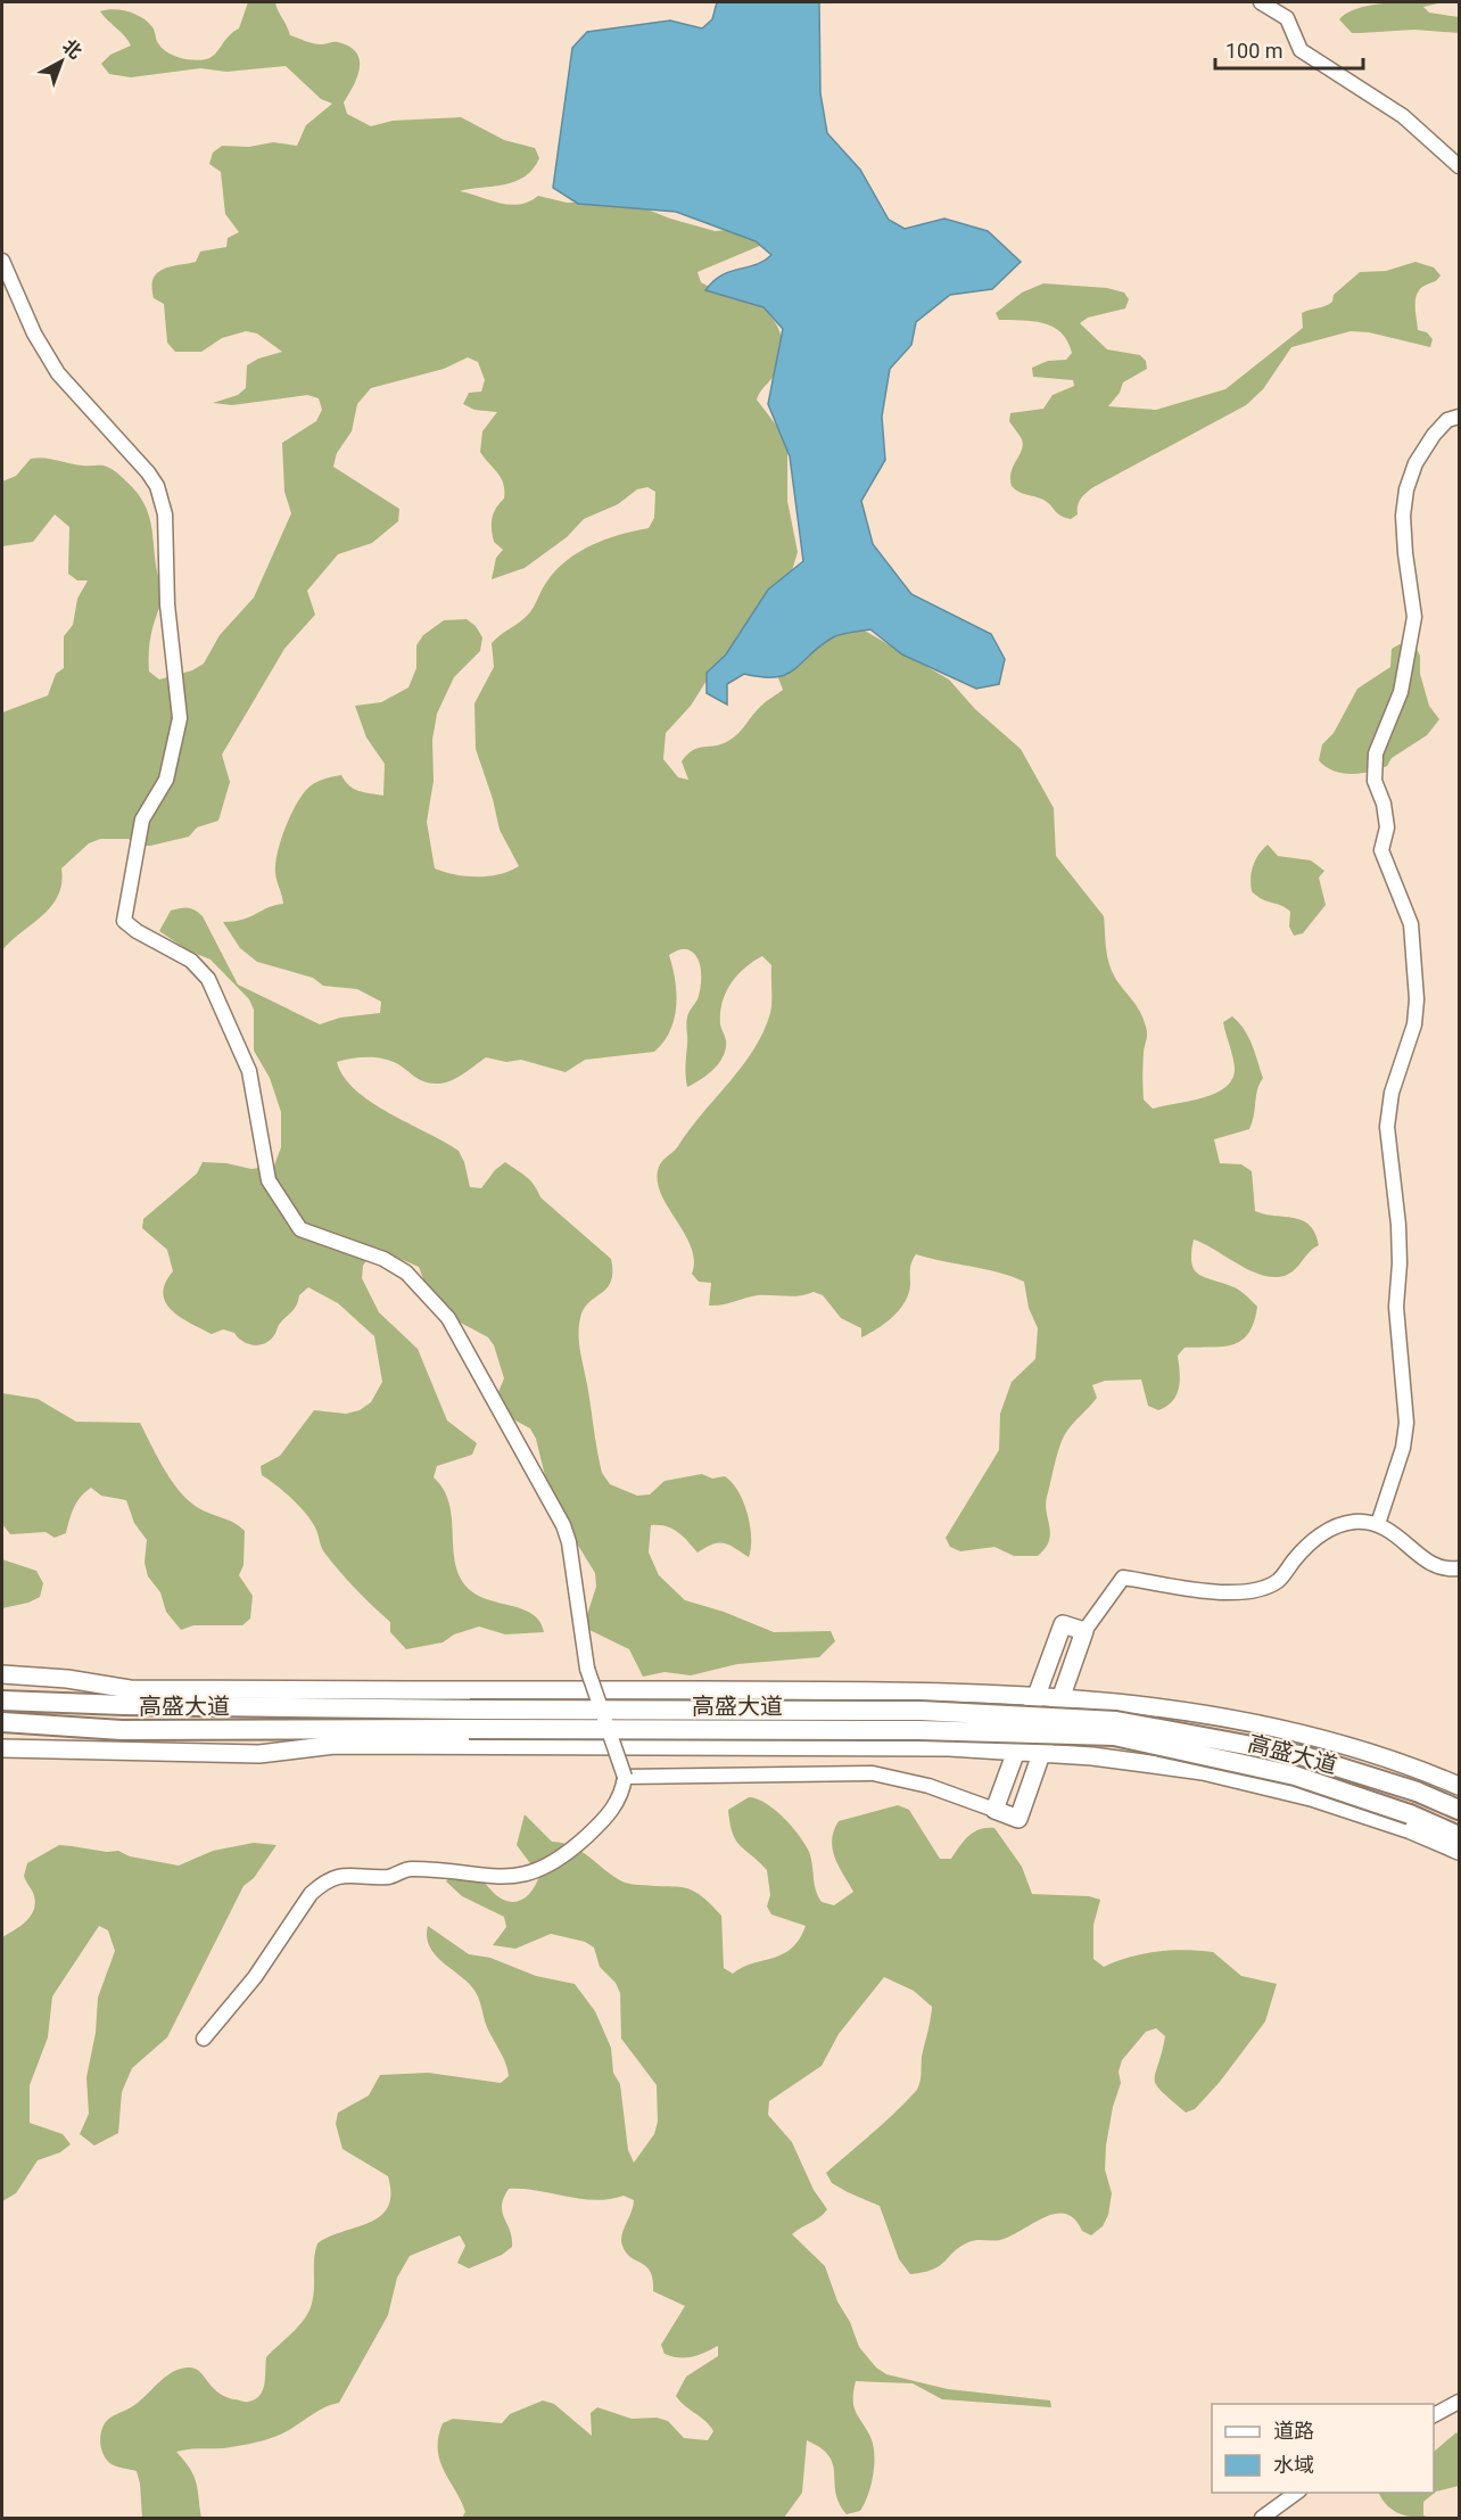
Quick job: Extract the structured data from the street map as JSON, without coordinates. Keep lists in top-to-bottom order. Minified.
{"streets":{"highway":["高盛大道"]},"legend":["道路","水域"],"scale_bar":"100 m","north":"top right"}
